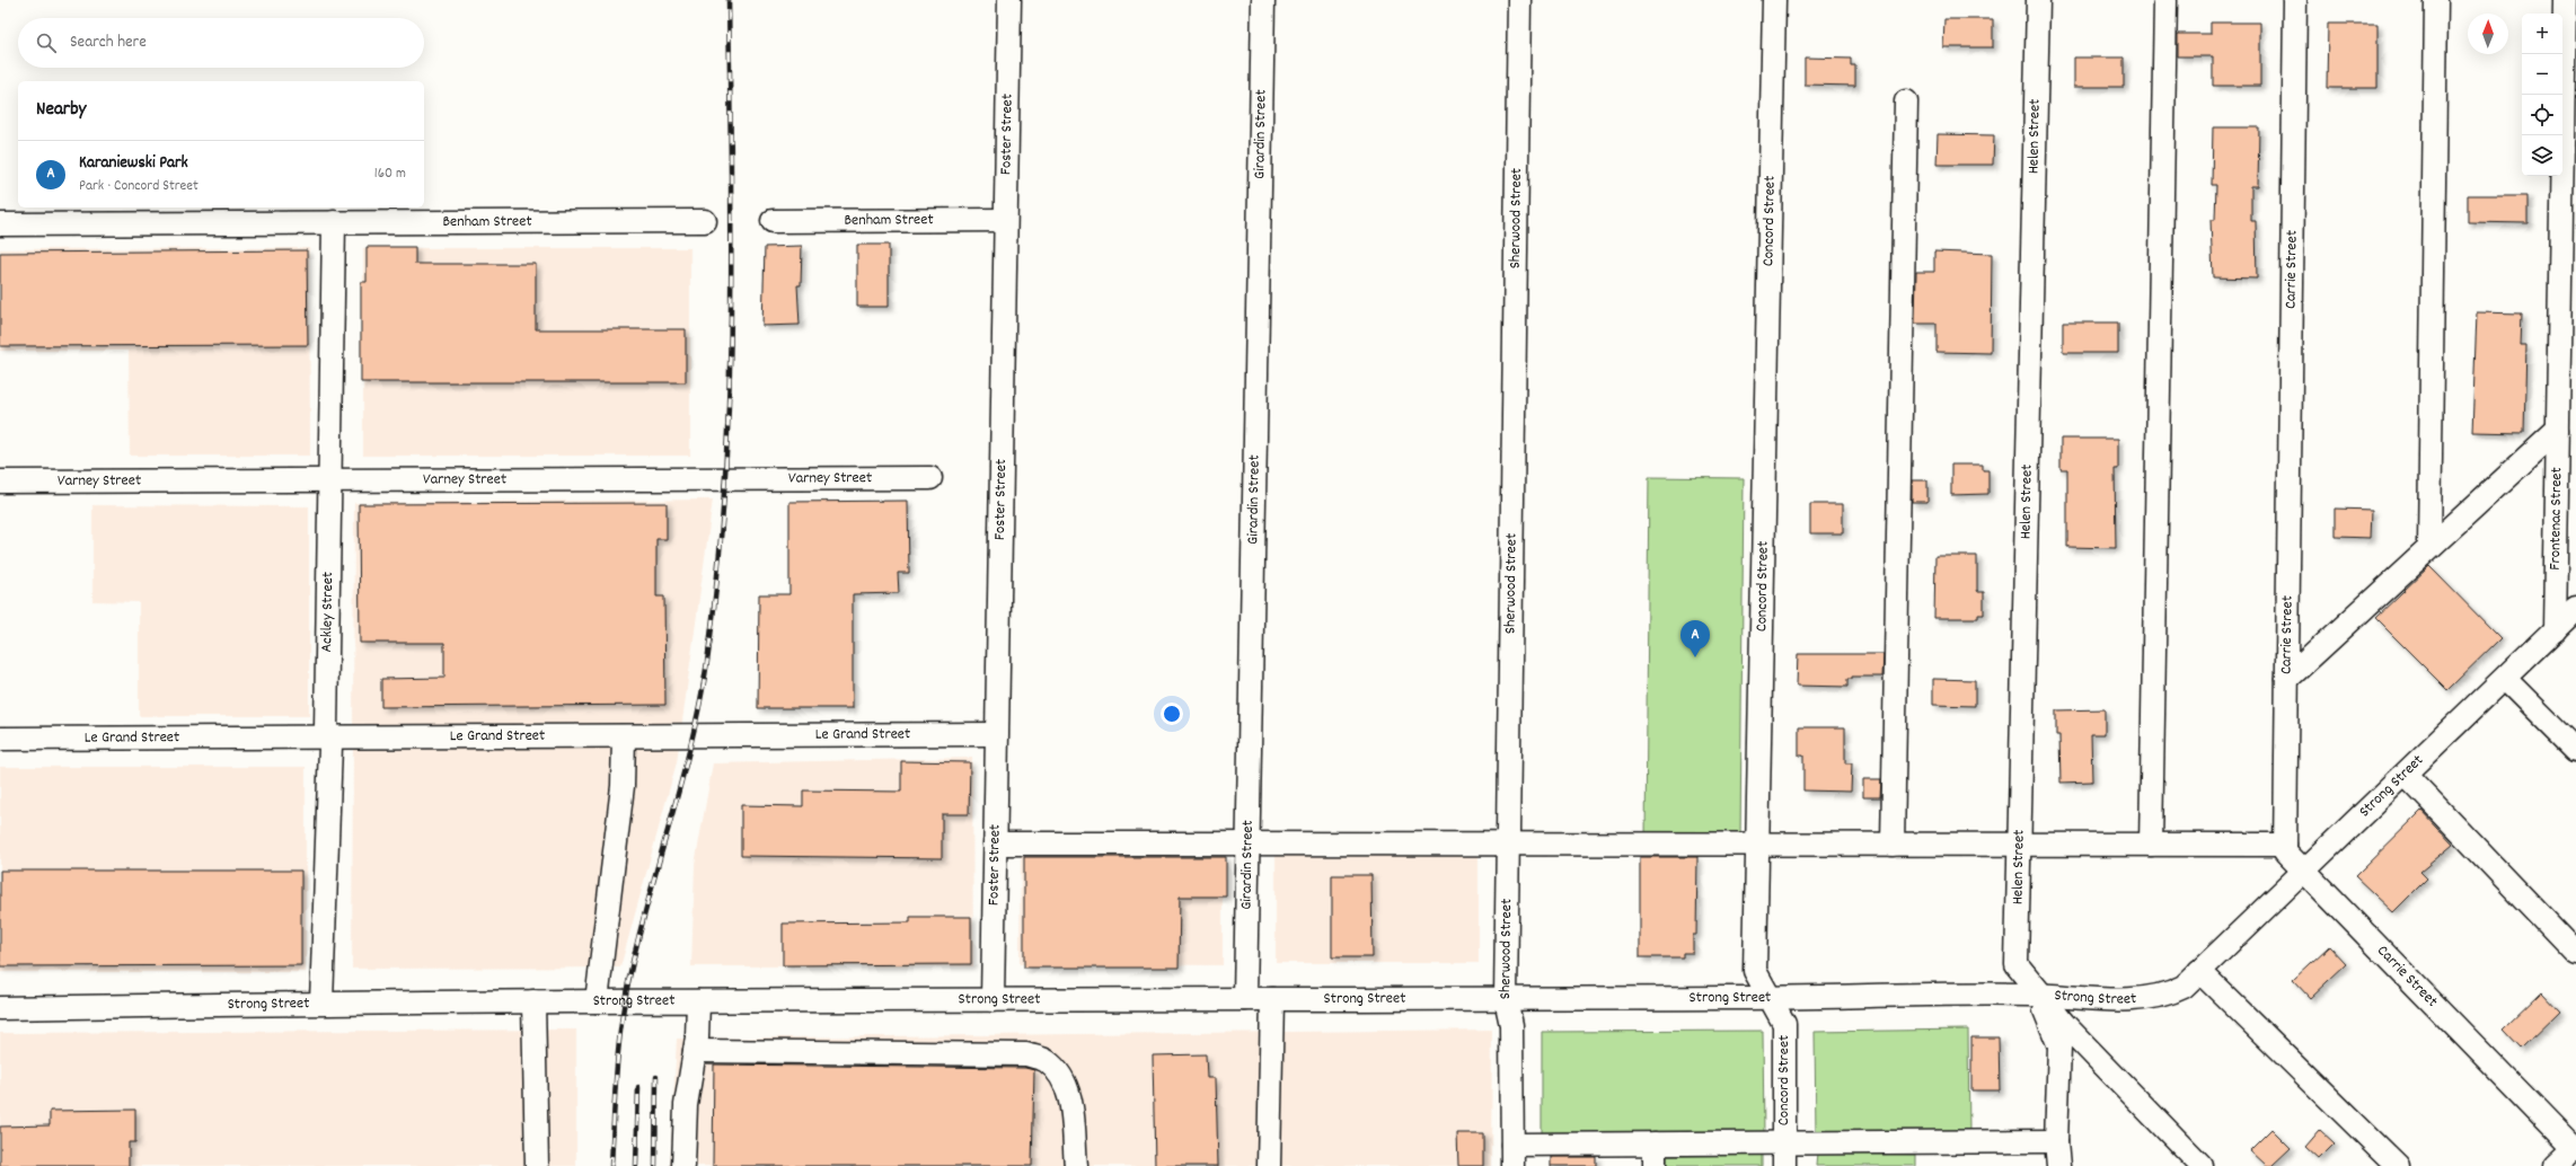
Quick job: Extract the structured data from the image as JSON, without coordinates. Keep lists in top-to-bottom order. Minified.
{"streets":{"street":["Girardin Street","Foster Street","Helen Street","Sherwood Street","Benham Street","Concord Street","Carrie Street","Varney Street","Frontenac Street","Ackley Street","Le Grand Street","Strong Street"]},"crossings":[["Girardin Street","Strong Street"],["Foster Street","Benham Street"],["Foster Street","Le Grand Street"],["Foster Street","Strong Street"],["Helen Street","Strong Street"],["Sherwood Street","Strong Street"],["Benham Street","Ackley Street"],["Concord Street","Strong Street"],["Carrie Street","Strong Street"],["Varney Street","Ackley Street"],["Frontenac Street","Strong Street"],["Ackley Street","Le Grand Street"],["Ackley Street","Strong Street"]],"north":"top","page":{"map_buttons":["+","−"],"search":"Search here","heading":"Nearby","list":[{"mark":"A","name":"Karaniewski Park","note":"Park · Concord Street","value":"160 m"}],"pins":"A"}}
